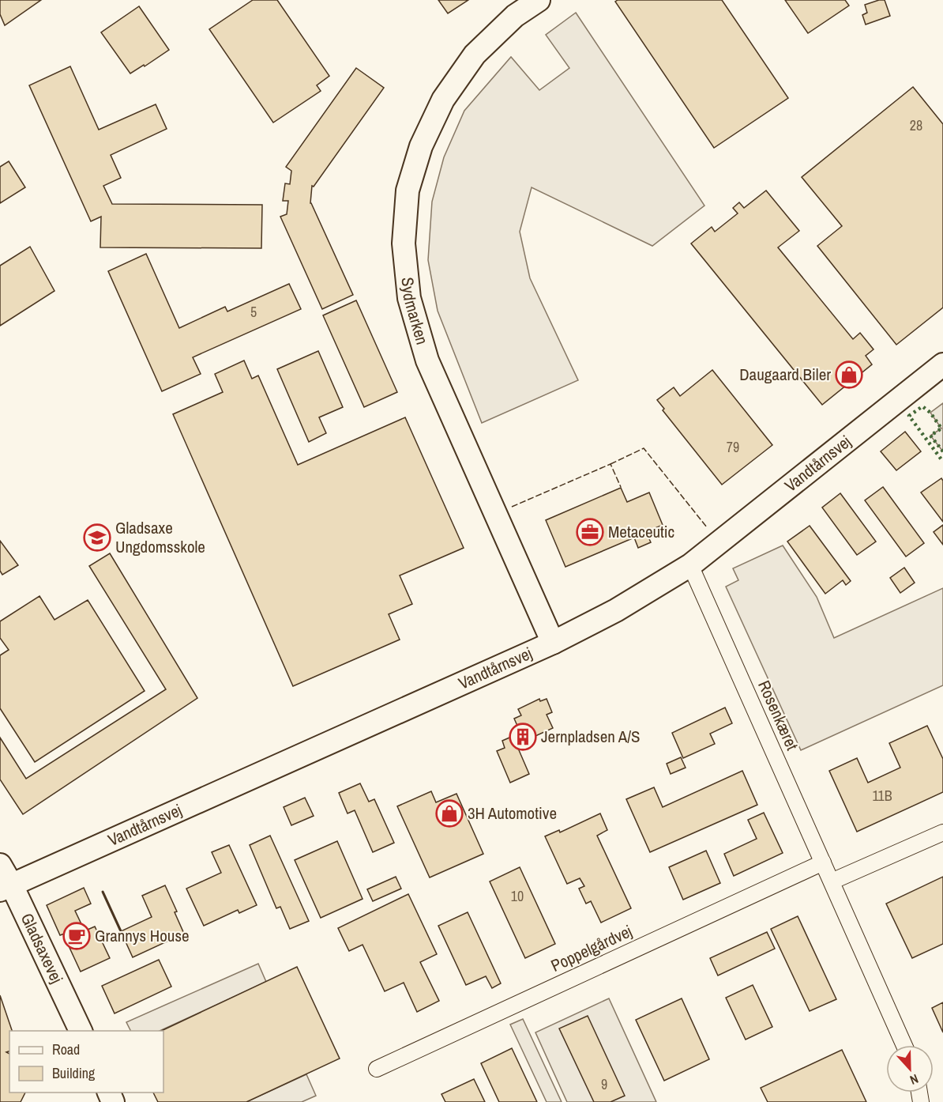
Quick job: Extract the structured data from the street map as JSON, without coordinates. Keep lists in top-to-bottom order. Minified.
{"streets":{"street":["Sydmarken","Vandtårnsvej","Rosenkæret","Gladsaxevej","Poppelgårdvej"]},"crossings":[["Sydmarken","Vandtårnsvej"],["Vandtårnsvej","Rosenkæret"],["Vandtårnsvej","Gladsaxevej"],["Rosenkæret","Poppelgårdvej"]],"places":{"shop":["Daugaard Biler","3H Automotive"],"office":["Metaceutic"],"school or university":["Gladsaxe Ungdomsskole"],"building":["Jernpladsen A/S"],"cafe":["Grannys House"]},"house_numbers":["28","5","79","11B","10","9"],"legend":["Road","Building"],"north":"bottom"}
